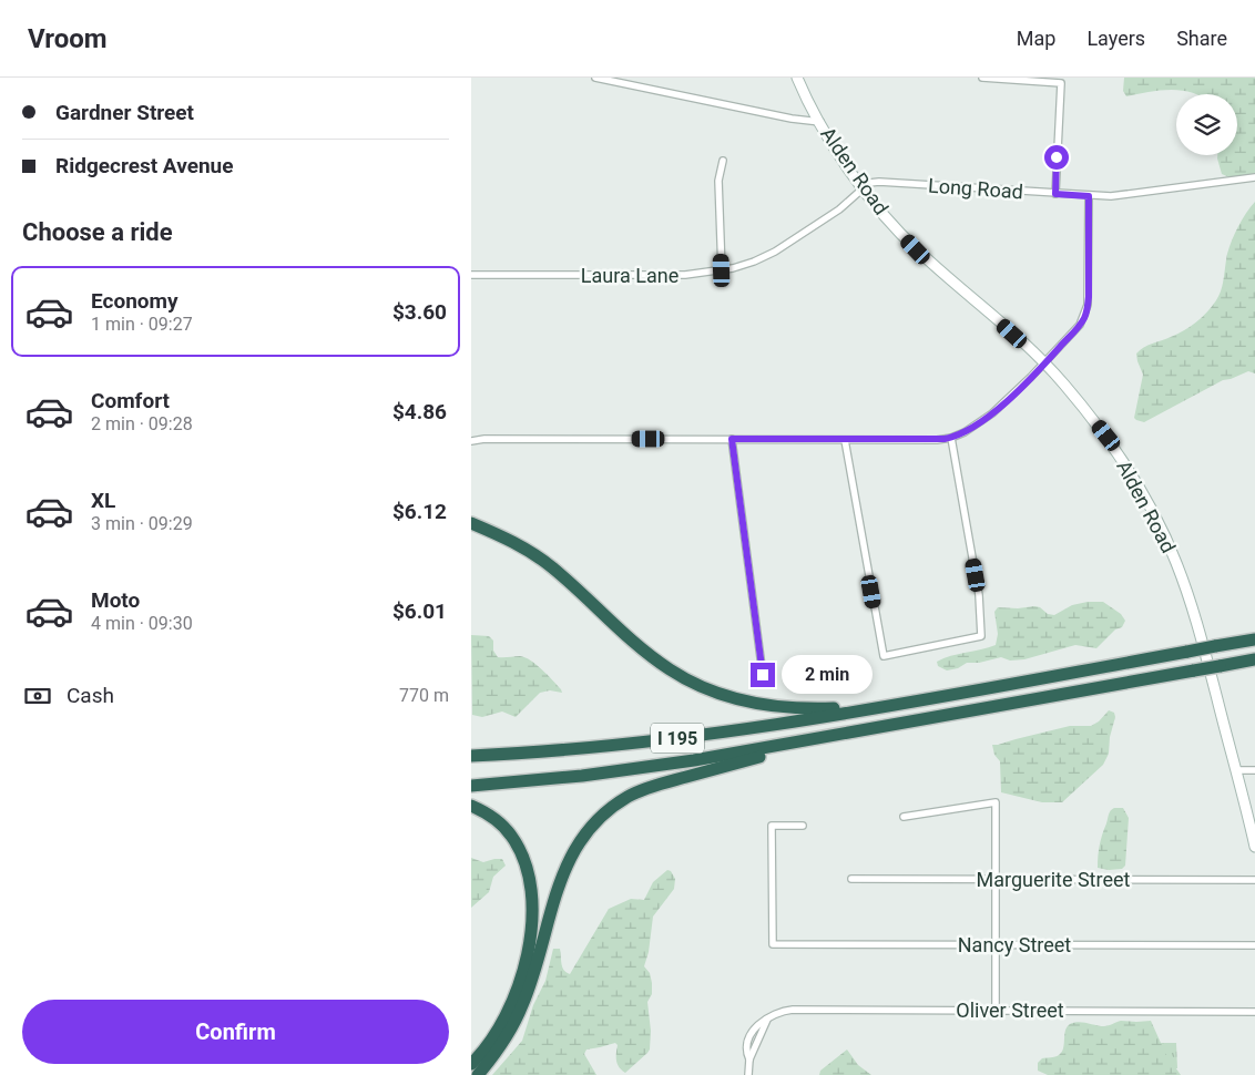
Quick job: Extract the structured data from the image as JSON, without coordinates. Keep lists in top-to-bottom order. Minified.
{"streets":{"highway":["I 195"],"main road":["Alden Road"],"street":["Long Road","Laura Lane","Marguerite Street","Nancy Street","Oliver Street"]},"crossings":[["Alden Road","Long Road"],["Alden Road","Laura Lane"],["Long Road","Laura Lane"]],"page":{"header":"Vroom","nav":["Map","Layers","Share"],"banner":["Gardner Street","Ridgecrest Avenue"],"heading":"Choose a ride","list":[{"name":"Economy","note":"1 min · 09:27","value":"$3.60"},{"name":"Comfort","note":"2 min · 09:28","value":"$4.86"},{"name":"XL","note":"3 min · 09:29","value":"$6.12"},{"name":"Moto","note":"4 min · 09:30","value":"$6.01"}],"bubble":"2 min","pay":["Cash","770 m"],"buttons":"Confirm"}}
